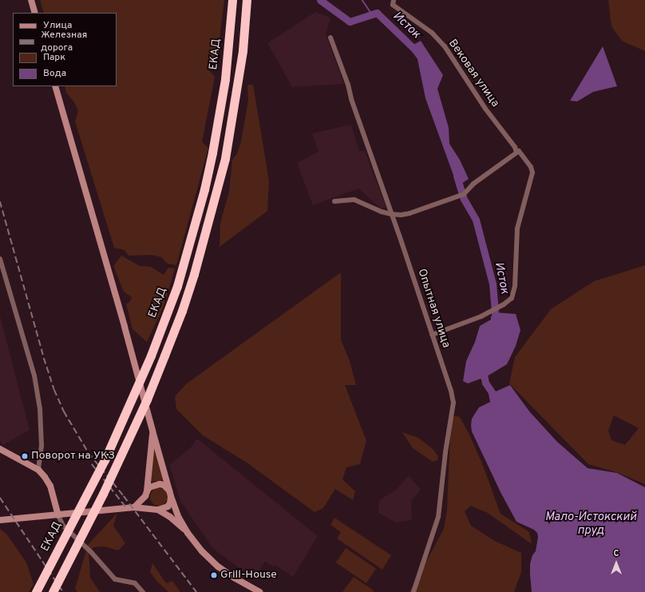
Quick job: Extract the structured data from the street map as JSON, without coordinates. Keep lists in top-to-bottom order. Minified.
{"streets":{"highway":["ЕКАД"],"street":["Вековая улица","Опытная улица"]},"crossings":[["Вековая улица","Опытная улица"]],"water":["Исток","Мало-Истокский пруд"],"places":["Поворот на УКЗ","Grill-House"],"legend":["Улица","Железная дорога","Парк","Вода"],"north":"top"}
